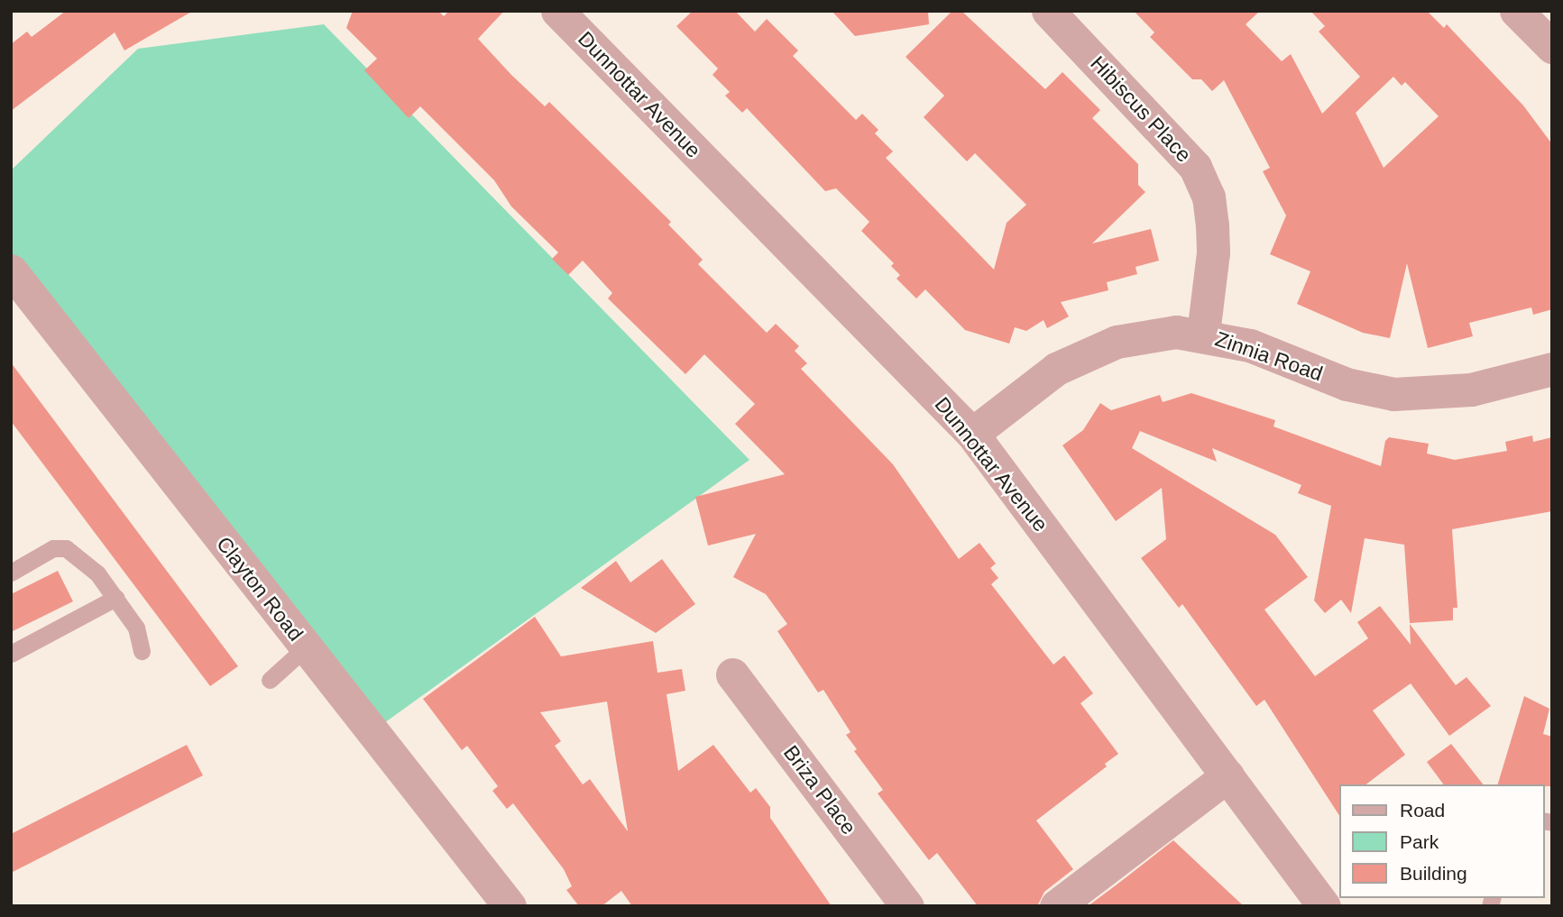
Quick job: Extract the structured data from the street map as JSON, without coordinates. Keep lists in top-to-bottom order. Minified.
{"streets":{"street":["Dunnottar Avenue","Hibiscus Place","Zinnia Road","Clayton Road","Briza Place"]},"crossings":[["Dunnottar Avenue","Zinnia Road"],["Hibiscus Place","Zinnia Road"]],"legend":["Road","Park","Building"]}
